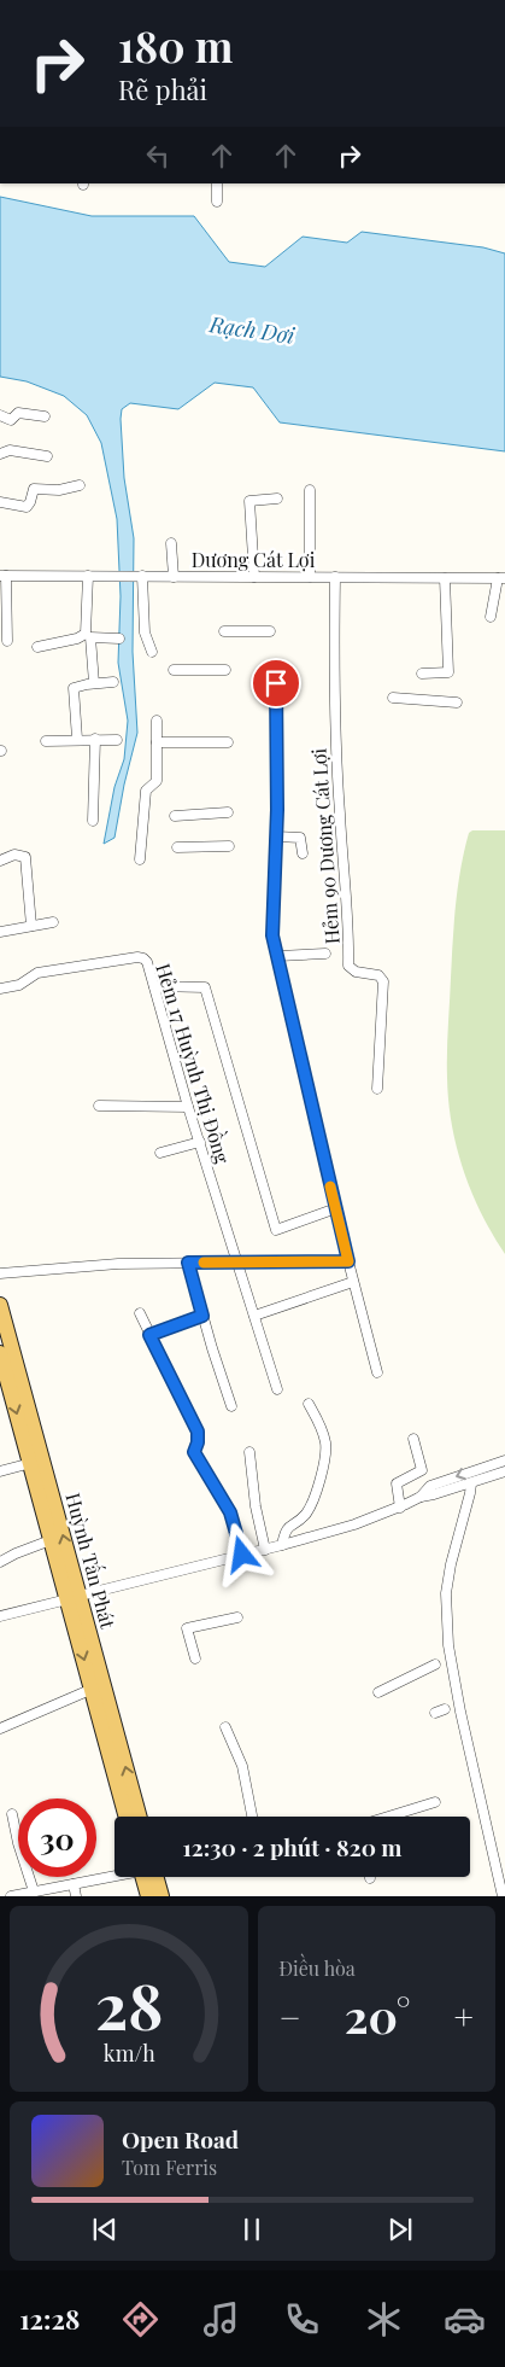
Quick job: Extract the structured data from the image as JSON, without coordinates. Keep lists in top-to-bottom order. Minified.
{"streets":{"main road":["Huỳnh Tấn Phát"],"street":["Dương Cát Lợi","Hẻm 90 Dương Cát Lợi","Hẻm 17 Huỳnh Thị Đồng"]},"crossings":[["Dương Cát Lợi","Hẻm 90 Dương Cát Lợi"]],"water":["Rạch Dơi"],"page":{"turn":["180 m","Rẽ phải"],"limit":"30","trip":"12:30 · 2 phút · 820 m","tile":"Điều hòa","heat":["−","20°","+"],"song":["Open Road","Tom Ferris"],"tabs":"12:28","gauge":["28","km/h"]}}
